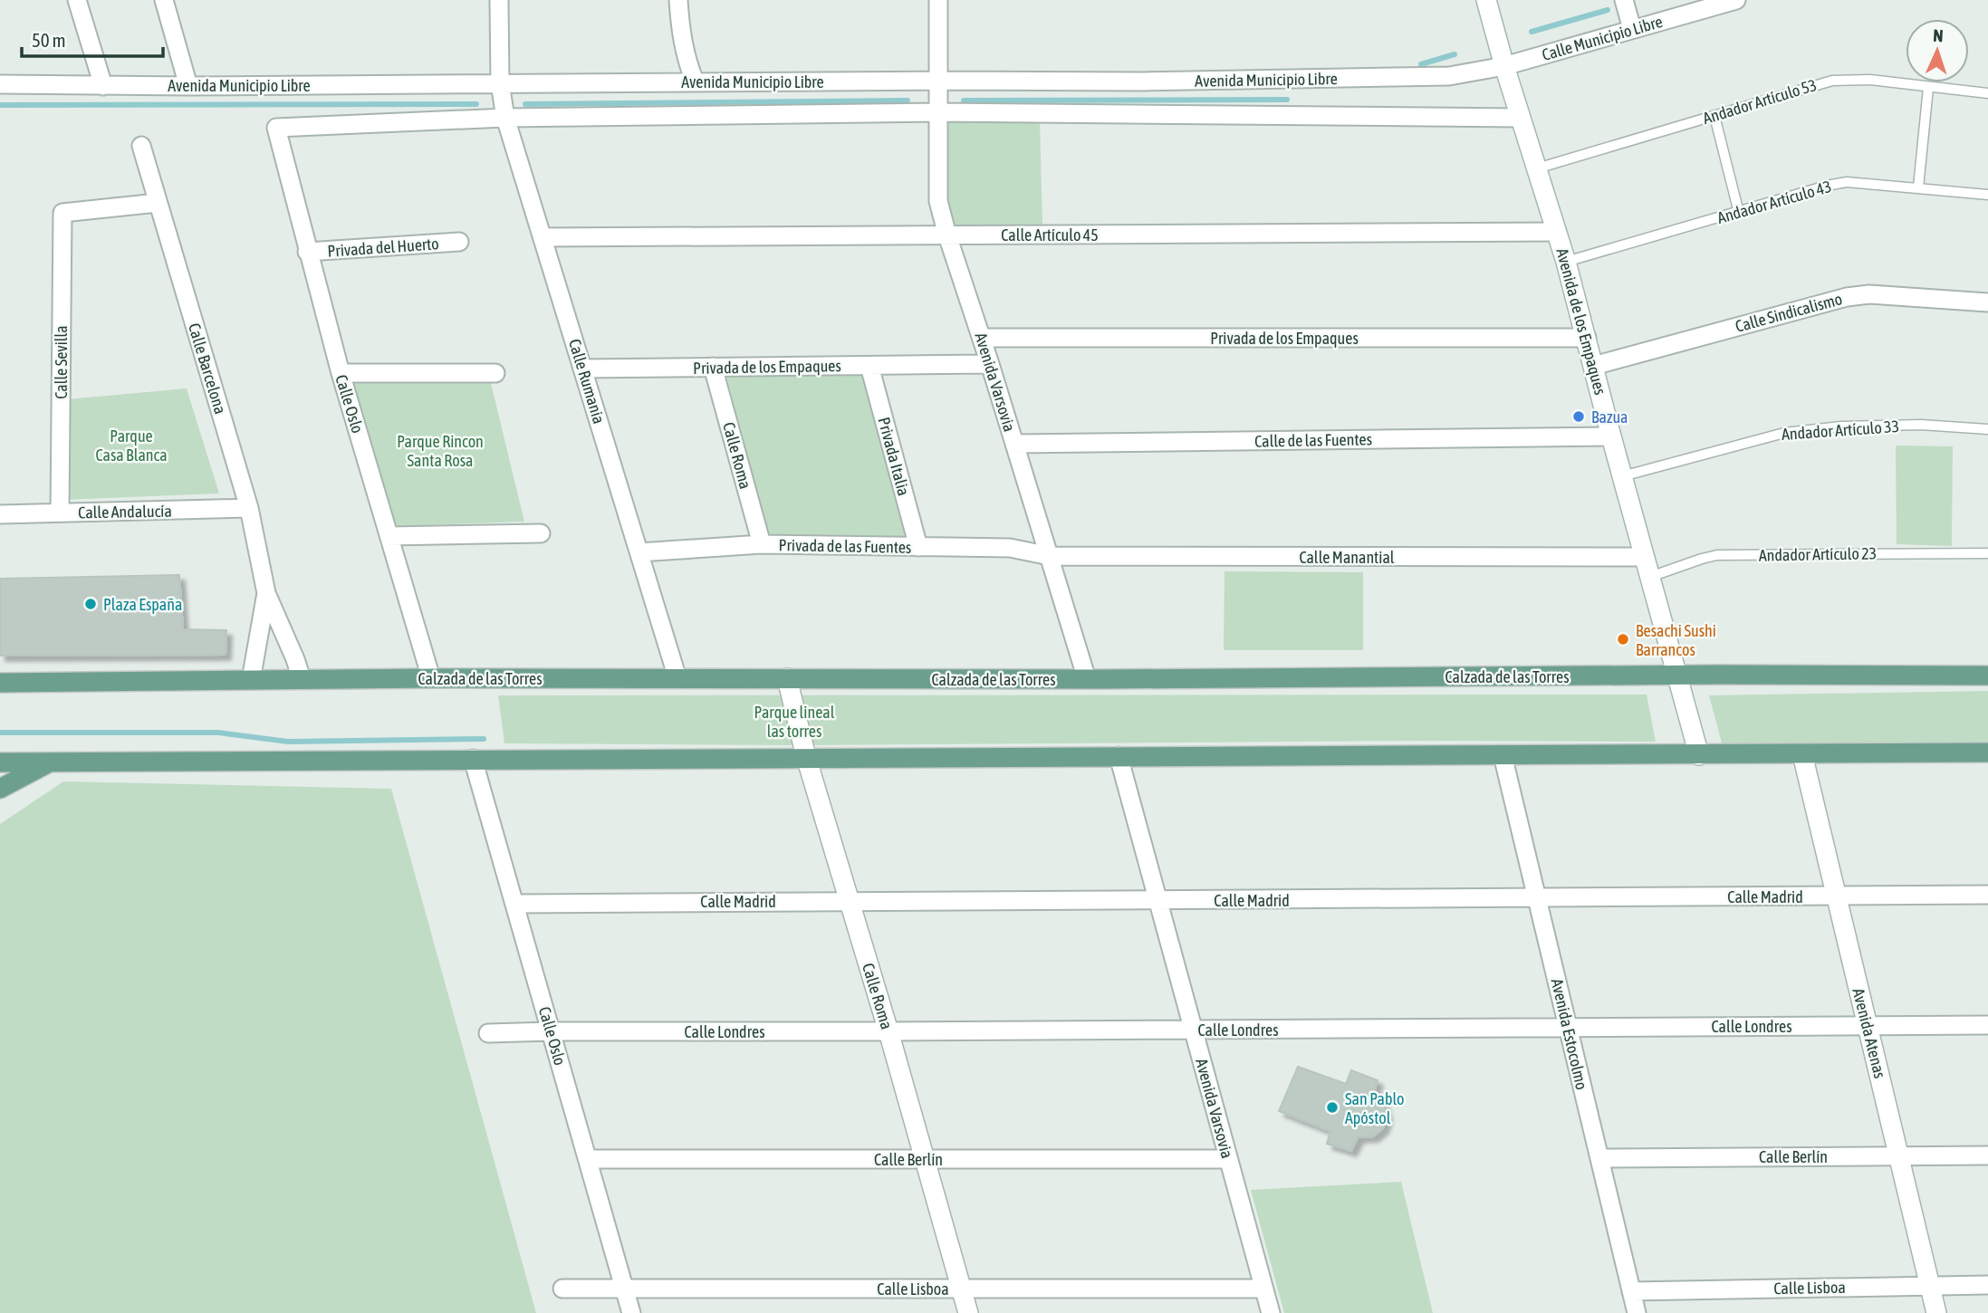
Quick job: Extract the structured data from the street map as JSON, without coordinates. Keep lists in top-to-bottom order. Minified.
{"streets":{"main road":["Calzada de las Torres"],"street":["Calle Municipio Libre","Avenida Municipio Libre","Calle Artículo 45","Privada del Huerto","Calle Sindicalismo","Avenida de los Empaques","Privada de los Empaques","Calle Sevilla","Calle Barcelona","Calle Rumania","Avenida Varsovia","Calle Oslo","Calle de las Fuentes","Calle Roma","Privada Italia","Calle Andalucía","Privada de las Fuentes","Calle Manantial","Calle Madrid","Calle Londres","Avenida Atenas","Avenida Estocolmo","Calle Berlín","Calle Lisboa"],"lane":["Andador Artículo 53","Andador Artículo 43","Andador Artículo 33","Andador Artículo 23"]},"crossings":[["Calle Municipio Libre","Avenida Municipio Libre"],["Calle Municipio Libre","Avenida de los Empaques"],["Avenida Municipio Libre","Avenida de los Empaques"],["Avenida Municipio Libre","Calle Rumania"],["Avenida Municipio Libre","Avenida Varsovia"],["Avenida Municipio Libre","Calle Oslo"],["Andador Artículo 53","Avenida de los Empaques"],["Andador Artículo 43","Avenida de los Empaques"],["Calle Artículo 45","Avenida de los Empaques"],["Calle Artículo 45","Calle Rumania"],["Calle Artículo 45","Avenida Varsovia"],["Privada del Huerto","Calle Oslo"],["Calle Sindicalismo","Avenida de los Empaques"],["Avenida de los Empaques","Privada de los Empaques"],["Avenida de los Empaques","Andador Artículo 33"],["Avenida de los Empaques","Calle de las Fuentes"],["Avenida de los Empaques","Andador Artículo 23"],["Avenida de los Empaques","Calle Manantial"],["Avenida de los Empaques","Calzada de las Torres"],["Privada de los Empaques","Calle Rumania"],["Privada de los Empaques","Avenida Varsovia"],["Privada de los Empaques","Calle Roma"],["Privada de los Empaques","Privada Italia"],["Calle Sevilla","Calle Barcelona"],["Calle Sevilla","Calle Andalucía"],["Calle Barcelona","Calle Andalucía"],["Calle Barcelona","Calzada de las Torres"],["Calle Rumania","Privada de las Fuentes"],["Calle Rumania","Calzada de las Torres"],["Avenida Varsovia","Calle de las Fuentes"],["Avenida Varsovia","Privada de las Fuentes"],["Avenida Varsovia","Calle Manantial"],["Avenida Varsovia","Calzada de las Torres"],["Avenida Varsovia","Calle Madrid"],["Avenida Varsovia","Calle Londres"],["Avenida Varsovia","Calle Berlín"],["Avenida Varsovia","Calle Lisboa"],["Calle Oslo","Calzada de las Torres"],["Calle Oslo","Calle Madrid"],["Calle Oslo","Calle Londres"],["Calle Oslo","Calle Berlín"],["Calle Oslo","Calle Lisboa"],["Calle Roma","Privada de las Fuentes"],["Calle Roma","Calzada de las Torres"],["Calle Roma","Calle Madrid"],["Calle Roma","Calle Londres"],["Calle Roma","Calle Berlín"],["Calle Roma","Calle Lisboa"],["Privada Italia","Privada de las Fuentes"],["Privada de las Fuentes","Calle Manantial"],["Calle Madrid","Avenida Atenas"],["Calle Madrid","Avenida Estocolmo"],["Calle Londres","Avenida Atenas"],["Calle Londres","Avenida Estocolmo"],["Avenida Atenas","Calle Berlín"],["Avenida Atenas","Calle Lisboa"],["Avenida Estocolmo","Calle Berlín"],["Avenida Estocolmo","Calle Lisboa"]],"parks":["Parque Casa Blanca","Parque Rincon Santa Rosa","Parque lineal las torres"],"places":["Bazua","Plaza España","Besachi Sushi Barrancos","San Pablo Apóstol"],"scale_bar":"50 m","north":"top"}
